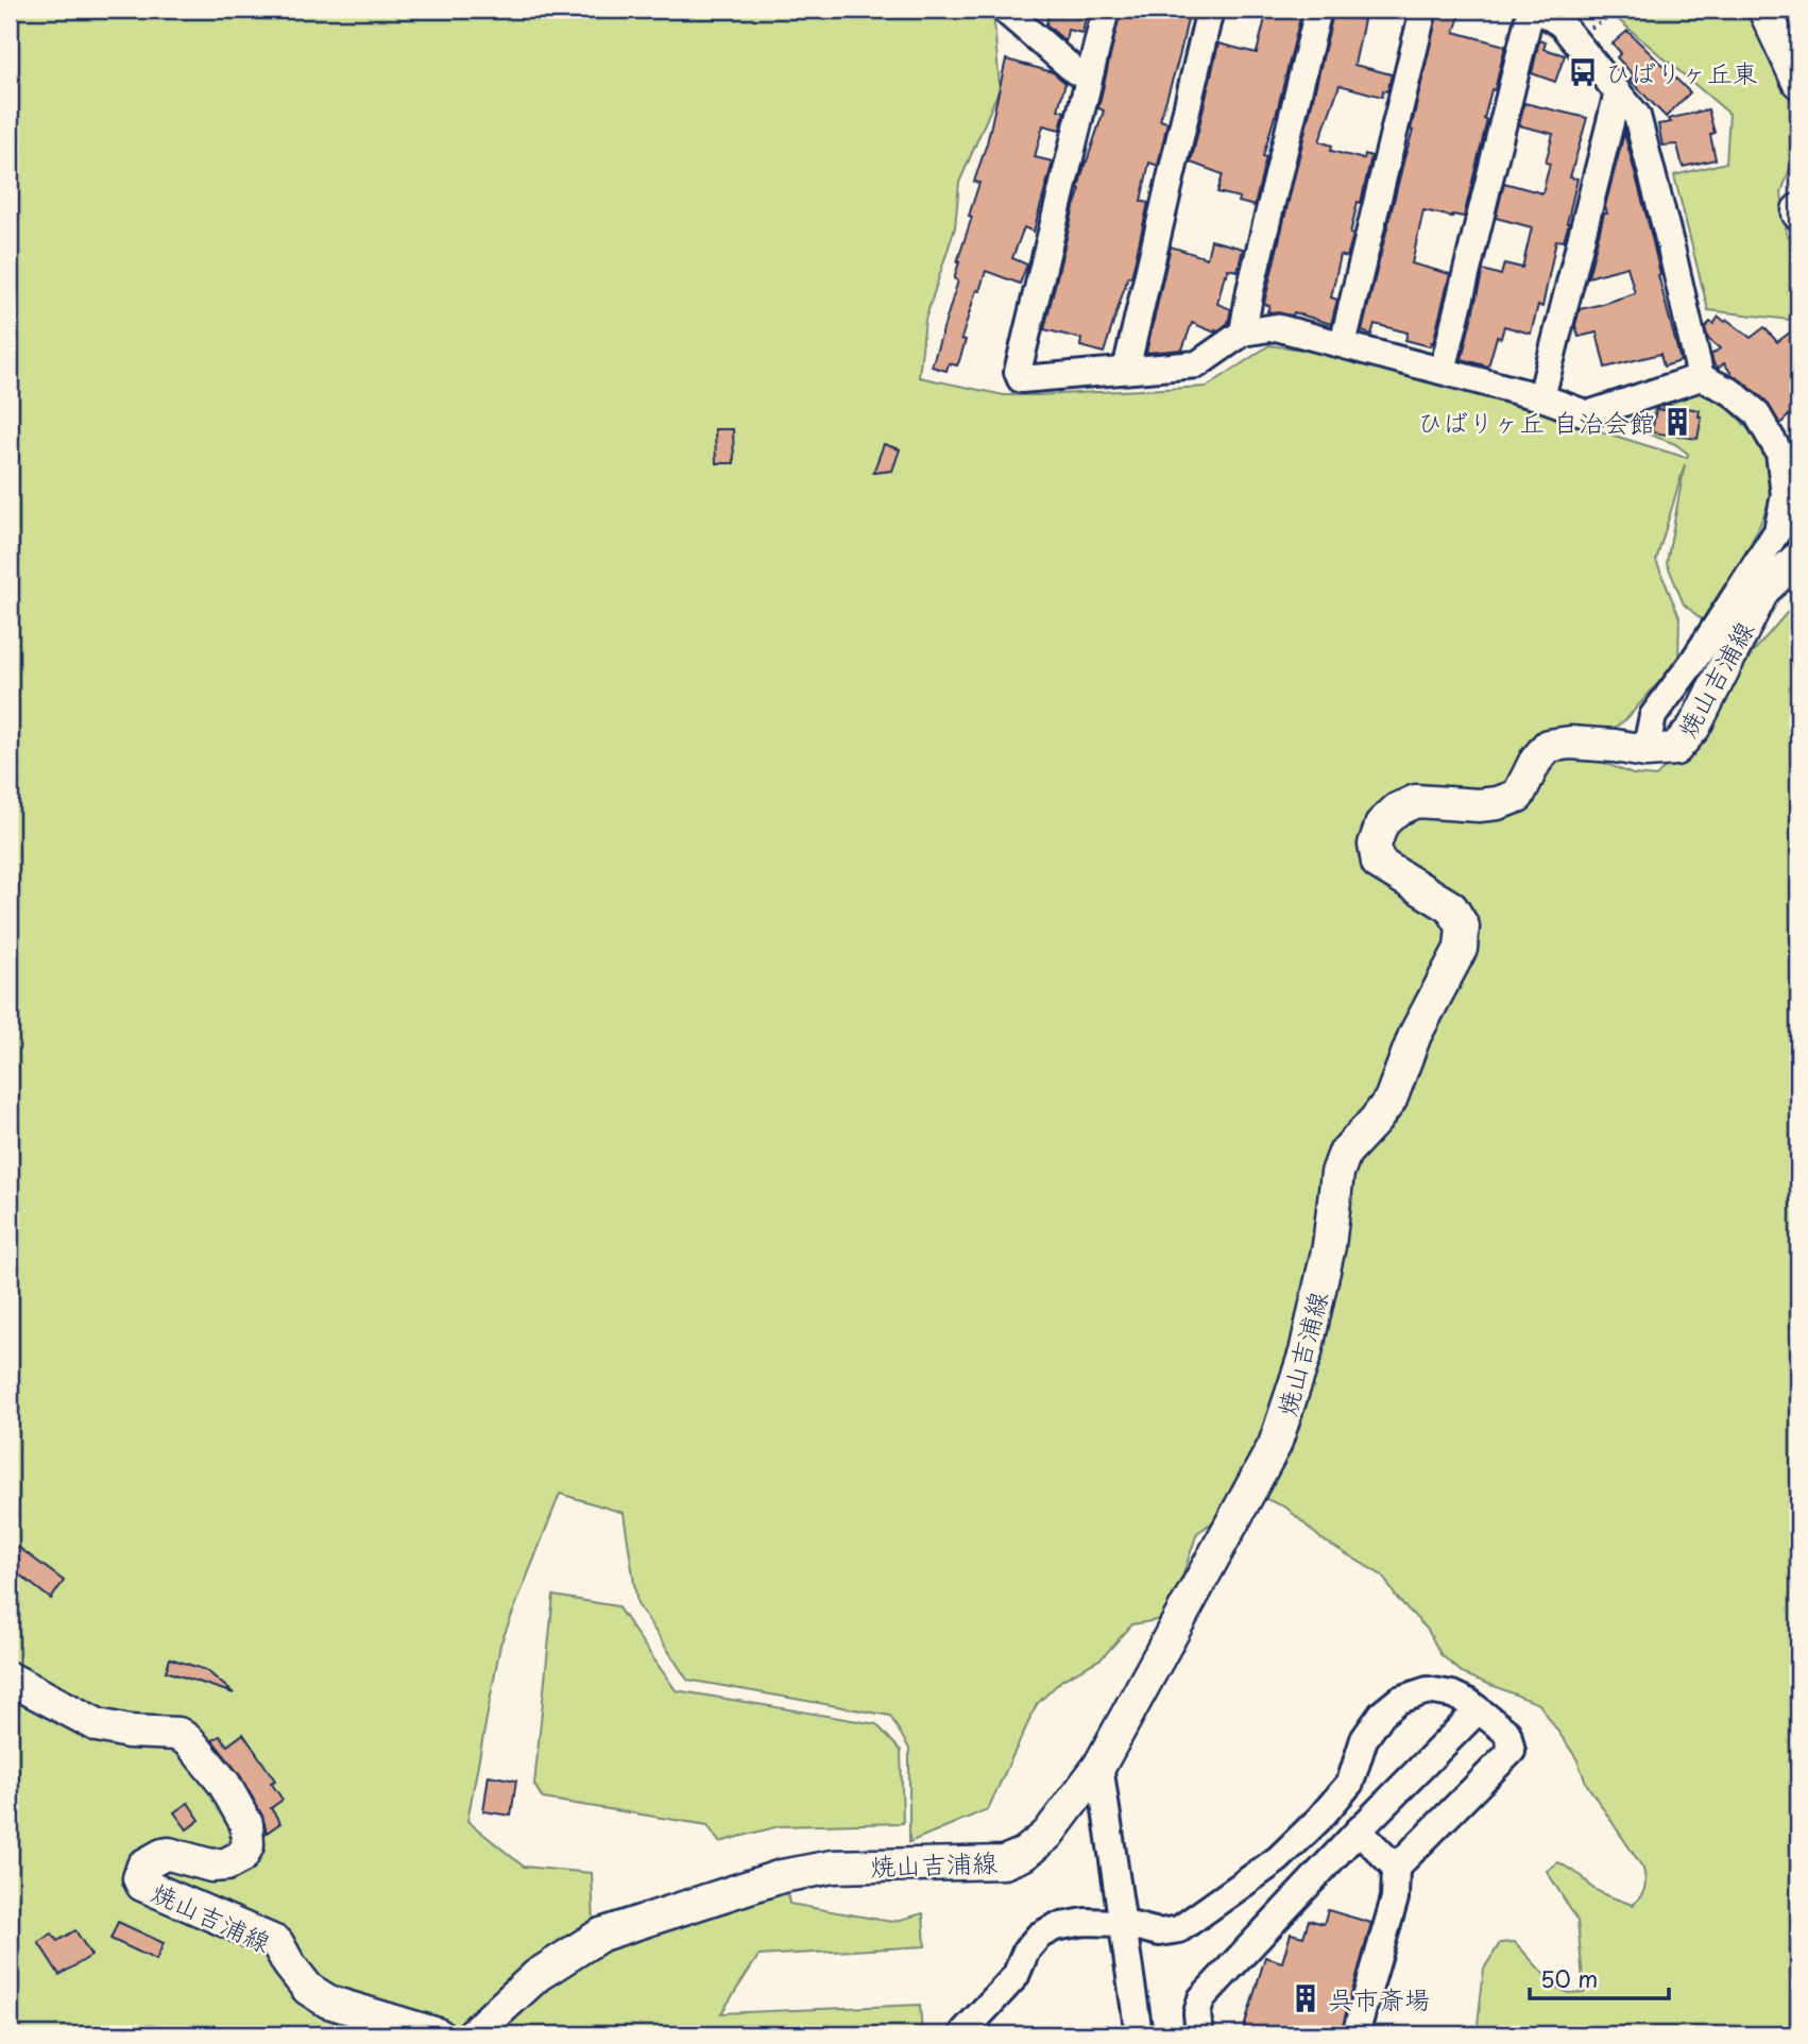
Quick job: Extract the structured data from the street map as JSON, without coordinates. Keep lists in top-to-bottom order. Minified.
{"streets":{"main road":["焼山吉浦線"]},"places":{"bus stop":["ひばりヶ丘東"],"building":["ひばりヶ丘 自治会館","呉市斎場"]},"scale_bar":"50 m"}
